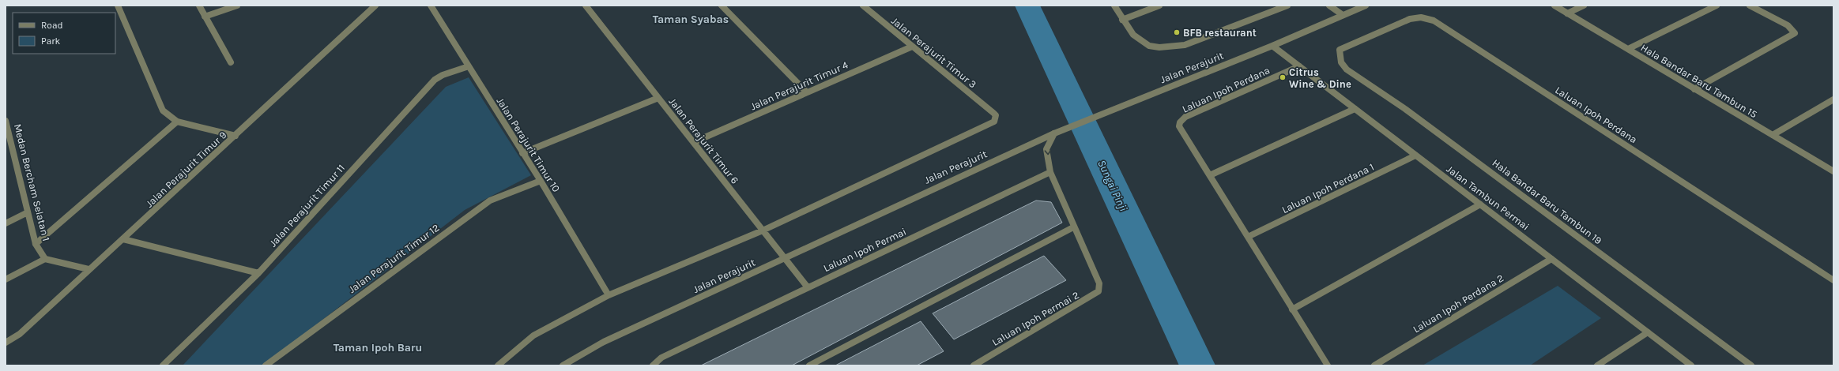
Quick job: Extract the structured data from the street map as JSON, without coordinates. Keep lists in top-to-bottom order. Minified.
{"streets":{"street":["Jalan Perajurit Timur 3","Jalan Perajurit","Hala Bandar Baru Tambun 15","Jalan Perajurit Timur 4","Laluan Ipoh Perdana","Jalan Perajurit Timur 6","Jalan Perajurit Timur 10","Jalan Perajurit Timur 9","Medan Bercham Selatan 1","Laluan Ipoh Perdana 1","Jalan Tambun Permai","Hala Bandar Baru Tambun 19","Jalan Perajurit Timur 11","Laluan Ipoh Permai","Jalan Perajurit Timur 12","Laluan Ipoh Perdana 2","Laluan Ipoh Permai 2"]},"crossings":[["Jalan Perajurit Timur 3","Jalan Perajurit Timur 4"],["Jalan Perajurit Timur 3","Jalan Perajurit Timur 6"],["Jalan Perajurit","Jalan Perajurit Timur 6"],["Jalan Perajurit","Jalan Tambun Permai"],["Jalan Perajurit Timur 4","Jalan Perajurit Timur 6"],["Laluan Ipoh Perdana","Laluan Ipoh Perdana 1"],["Laluan Ipoh Perdana","Jalan Tambun Permai"],["Laluan Ipoh Perdana","Hala Bandar Baru Tambun 19"],["Jalan Perajurit Timur 6","Laluan Ipoh Permai"],["Jalan Perajurit Timur 10","Jalan Perajurit Timur 11"],["Jalan Perajurit Timur 10","Jalan Perajurit Timur 12"],["Laluan Ipoh Perdana 1","Jalan Tambun Permai"],["Jalan Tambun Permai","Laluan Ipoh Perdana 2"]],"districts":["Taman Syabas","Taman Ipoh Baru"],"water":["Sungai Pinji"],"places":["BFB restaurant","Citrus Wine & Dine"],"legend":["Road","Park"]}
